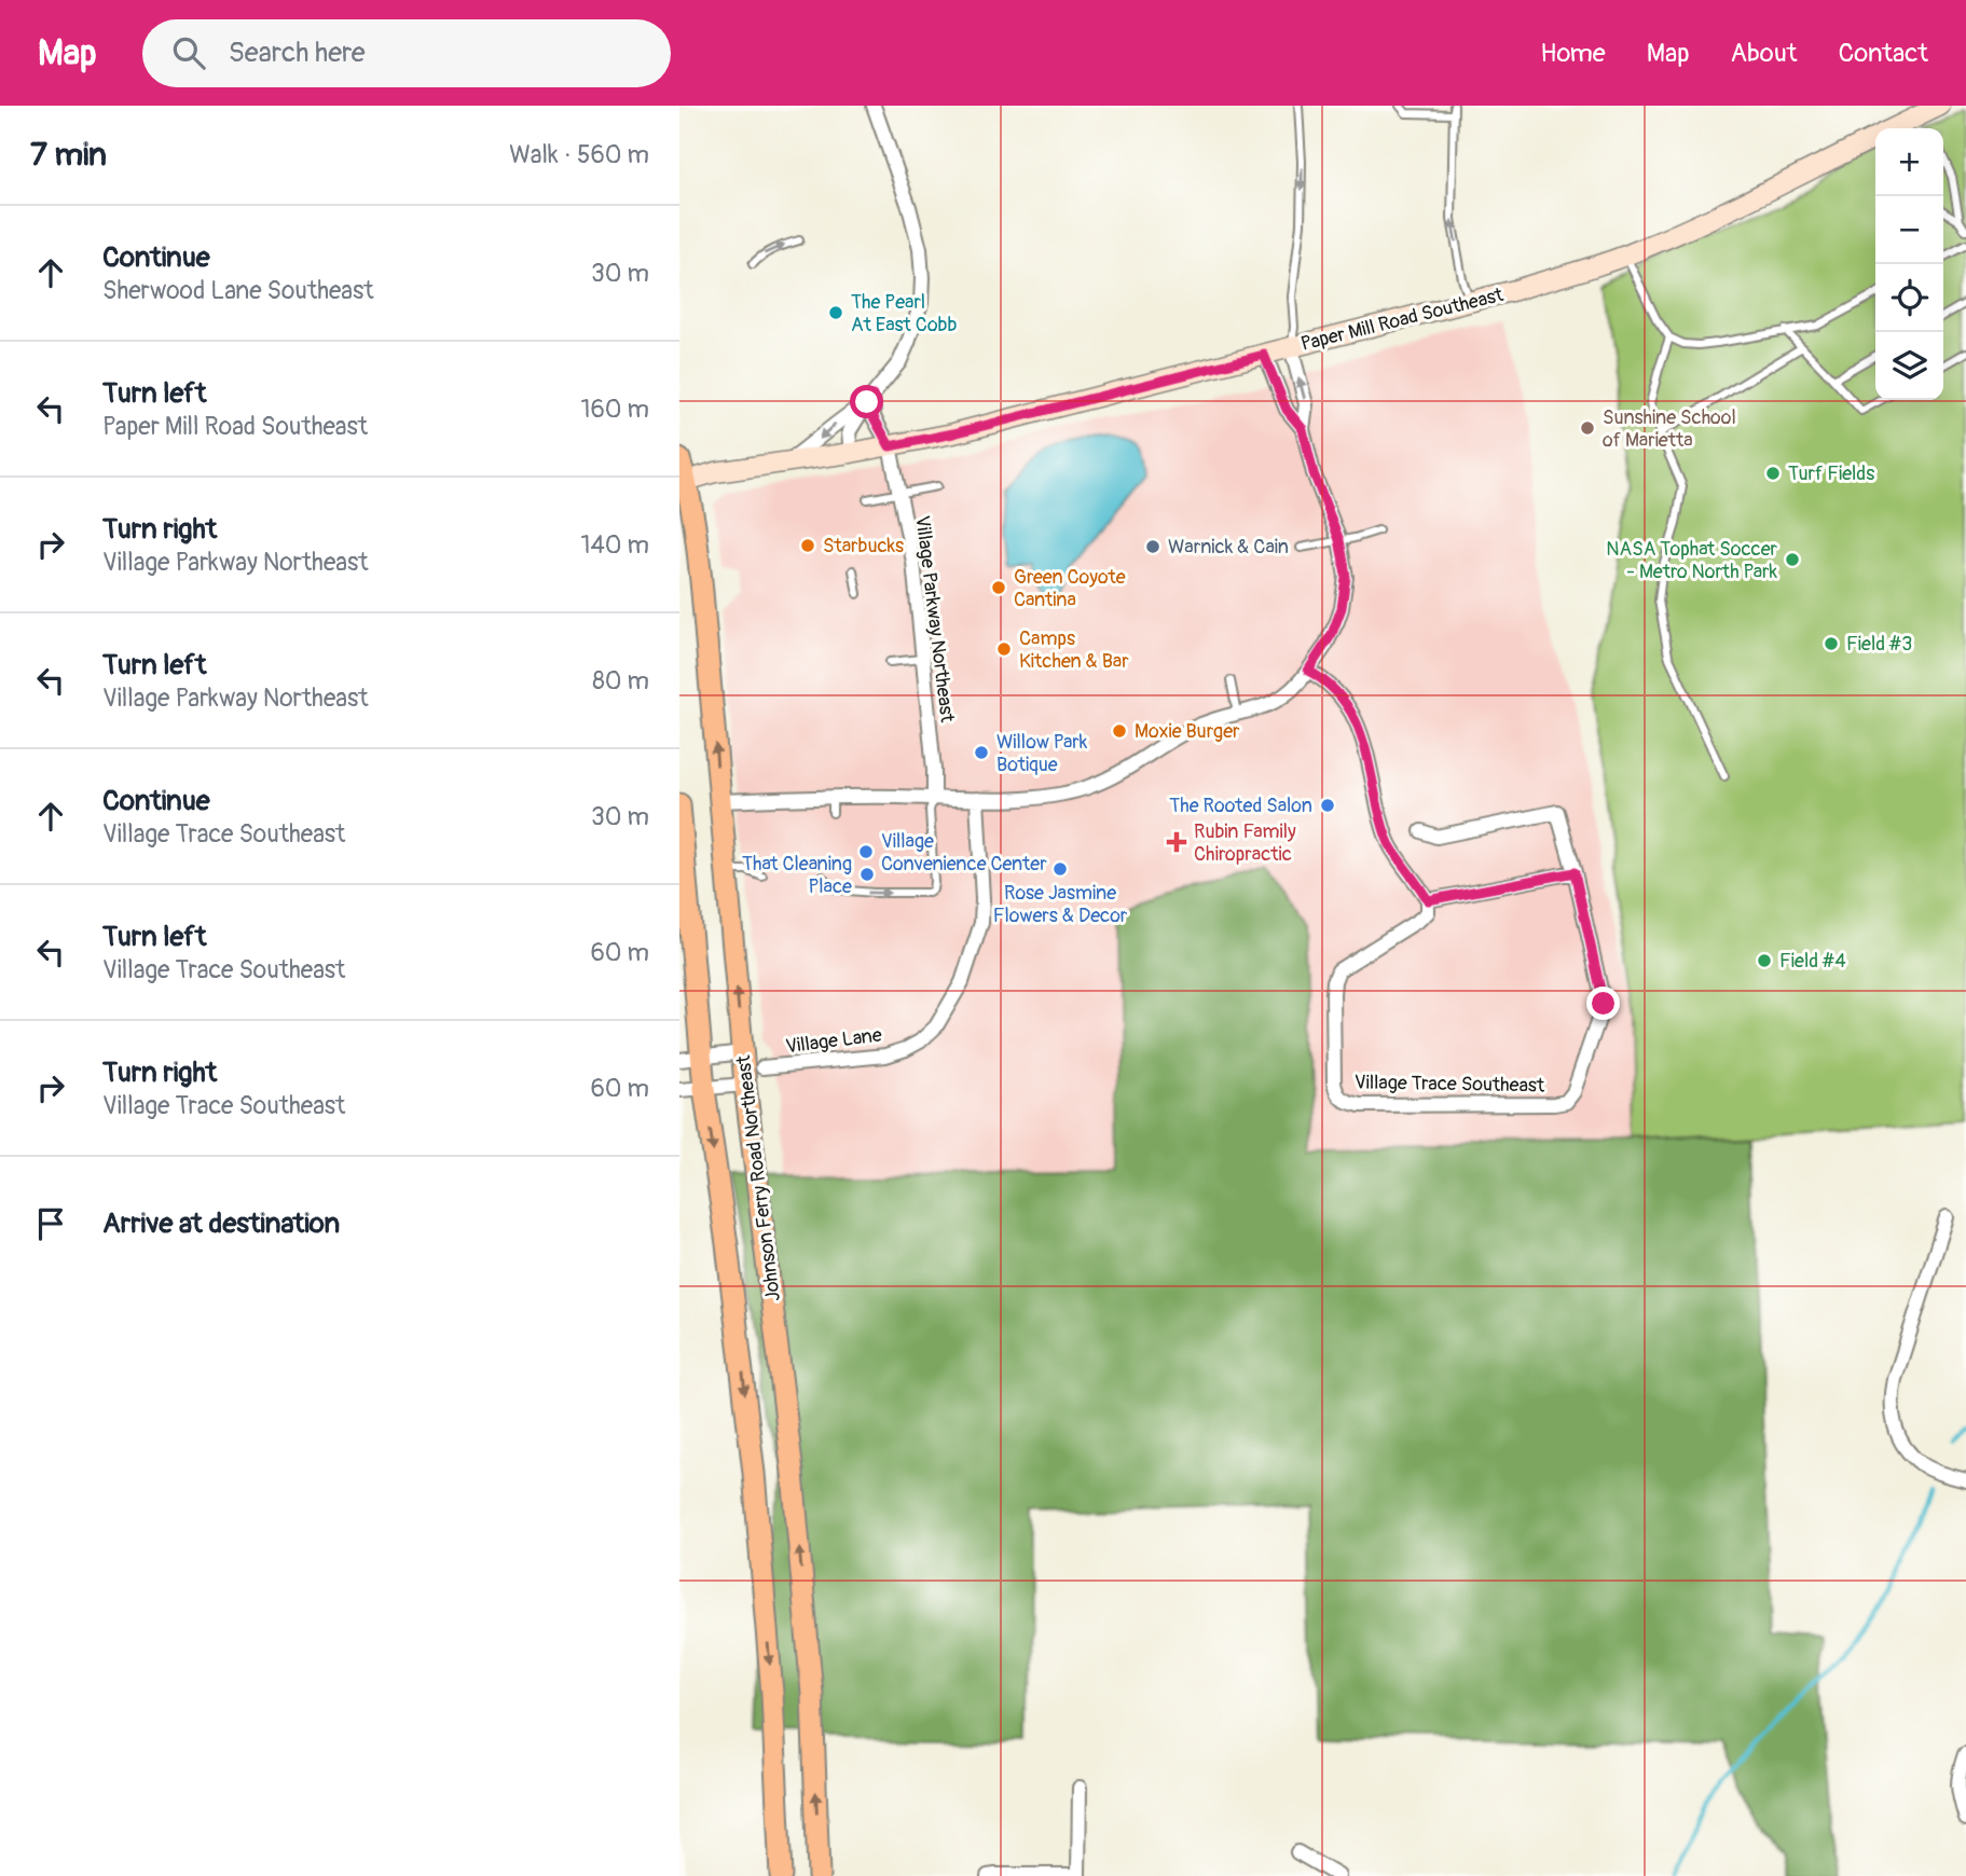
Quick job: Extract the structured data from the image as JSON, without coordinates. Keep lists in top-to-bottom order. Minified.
{"streets":{"main road":["Johnson Ferry Road Northeast"],"street":["Paper Mill Road Southeast","Village Parkway Northeast","Village Lane","Village Trace Southeast"]},"crossings":[["Paper Mill Road Southeast","Village Parkway Northeast"],["Paper Mill Road Southeast","Johnson Ferry Road Northeast"]],"places":{"other":["The Pearl At East Cobb","Sunshine School of Marietta","Turf Fields","Starbucks","Warnick & Cain","NASA Tophat Soccer - Metro North Park","Green Coyote Cantina","Field #3","Camps Kitchen & Bar","Moxie Burger","Willow Park Botique","The Rooted Salon","Village Convenience Center","Rose Jasmine Flowers & Decor","That Cleaning Place","Field #4"],"health":["Rubin Family Chiropractic"]},"page":{"header":"Map","search":"Search here","nav":["Home","Map","About","Contact"],"heading":["7 min","Walk · 560 m"],"map_buttons":["+","−"],"list":[["Continue","Sherwood Lane Southeast","30 m"],["Turn left","Paper Mill Road Southeast","160 m"],["Turn right","Village Parkway Northeast","140 m"],["Turn left","Village Parkway Northeast","80 m"],["Continue","Village Trace Southeast","30 m"],["Turn left","Village Trace Southeast","60 m"],["Turn right","Village Trace Southeast","60 m"],"Arrive at destination"]}}
